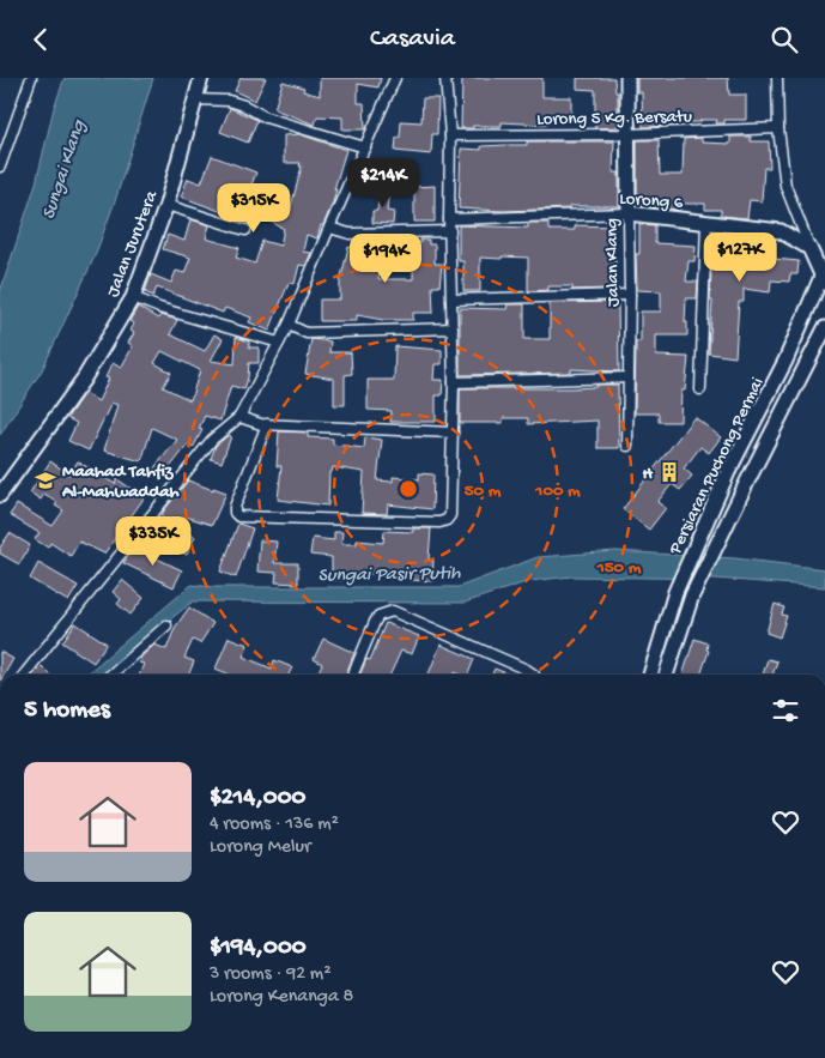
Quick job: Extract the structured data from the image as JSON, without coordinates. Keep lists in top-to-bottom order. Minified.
{"streets":{"street":["Lorong 5 Kg. Bersatu","Lorong 6","Jalan Jurutera","Jalan Klang","Persiaran Puchong Permai"]},"crossings":[["Lorong 5 Kg. Bersatu","Jalan Klang"],["Lorong 6","Jalan Klang"]],"water":["Sungai Klang","Sungai Pasir Putih"],"places":{"building":["H"],"school or university":["Maahad Tahfiz Al-Mahwaddah"]},"page":{"header":"Casavia","price":["$214K","$315K","$127K","$194K","$335K"],"heading":"5 homes","list":[{"name":"$214,000","note":"4 rooms · 136 m² · Lorong Melur"},{"name":"$194,000","note":"3 rooms · 92 m² · Lorong Kenanga 8"}]},"rings":["50 m","100 m","150 m"]}
